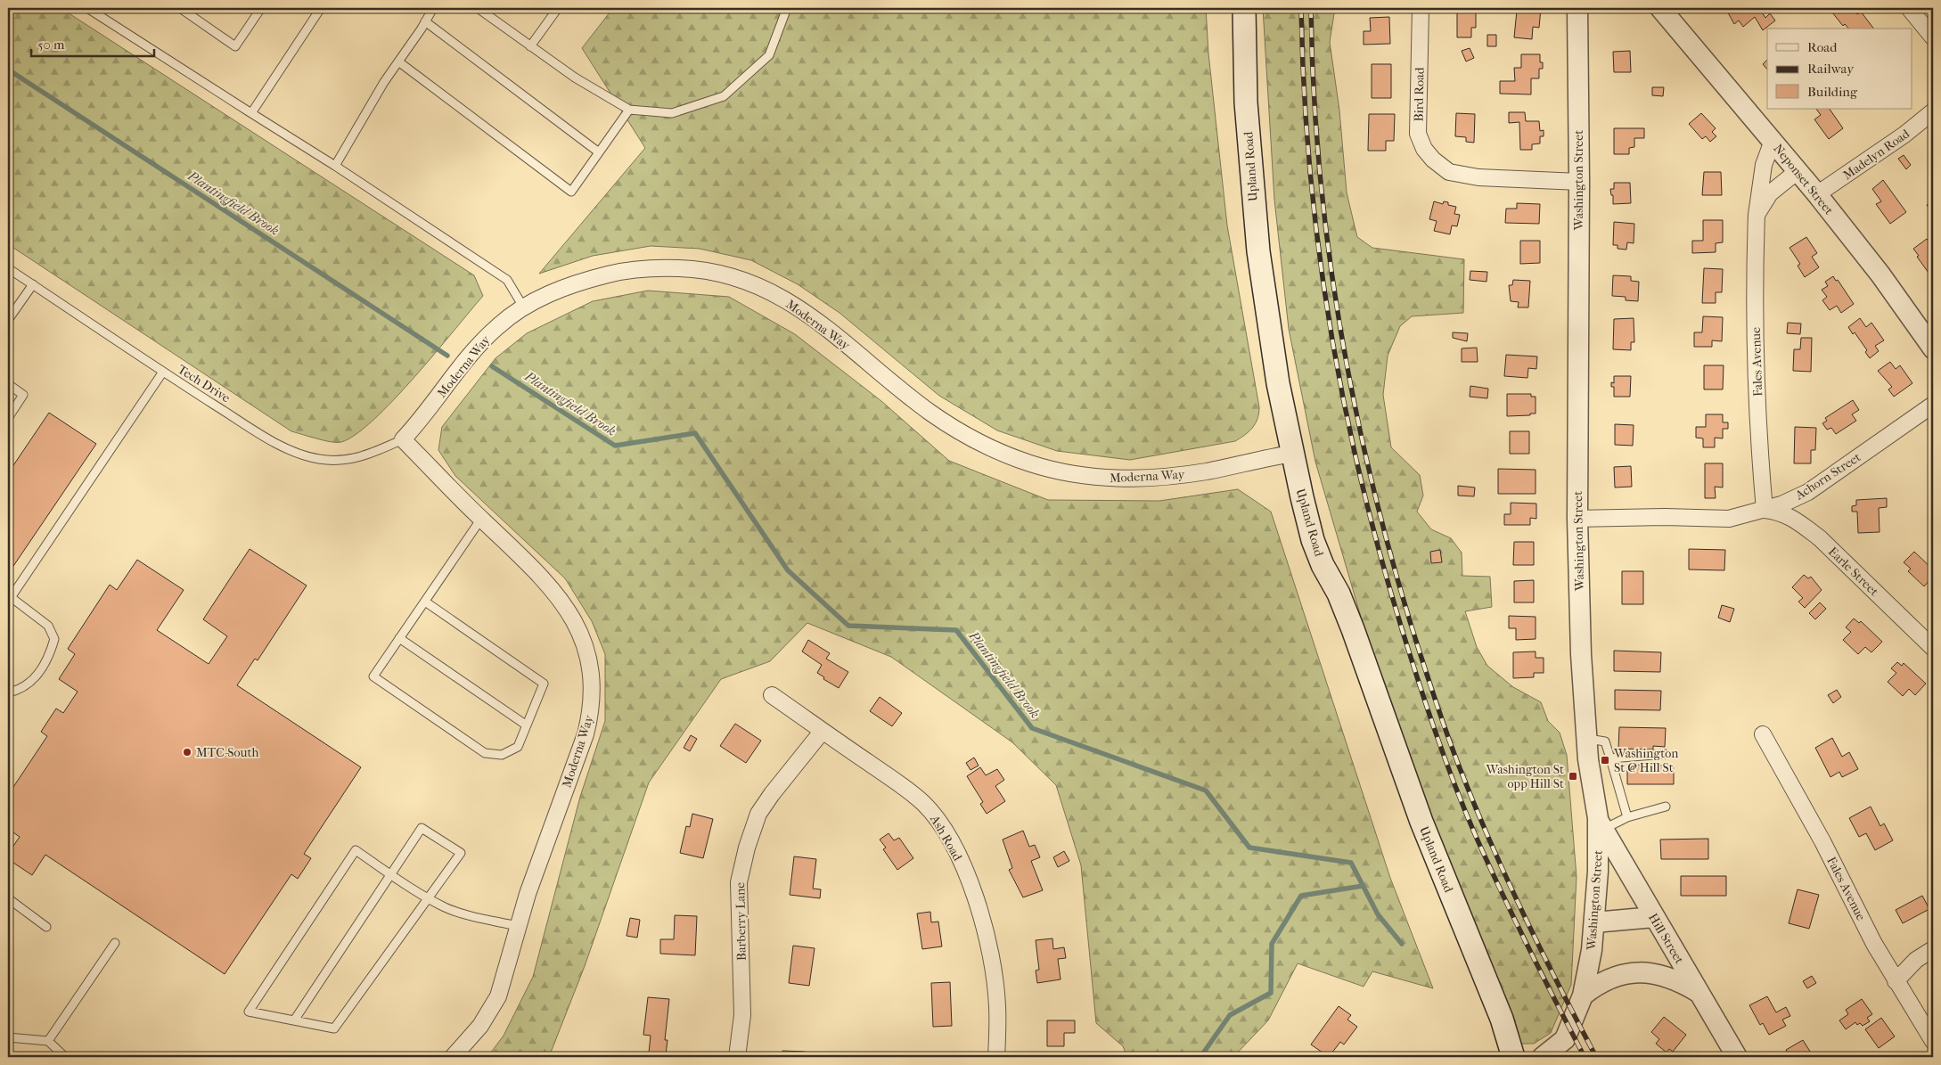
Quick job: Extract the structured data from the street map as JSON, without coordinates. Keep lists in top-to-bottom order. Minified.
{"streets":{"main road":["Upland Road"],"street":["Bird Road","Madelyn Road","Neponset Street","Washington Street","Moderna Way","Fales Avenue","Achorn Street","Earle Street","Ash Road","Barberry Lane","Hill Street"],"lane":["Tech Drive"]},"crossings":[["Bird Road","Washington Street"],["Madelyn Road","Neponset Street"],["Upland Road","Moderna Way"],["Neponset Street","Fales Avenue"],["Washington Street","Achorn Street"],["Washington Street","Hill Street"],["Moderna Way","Tech Drive"],["Fales Avenue","Achorn Street"],["Fales Avenue","Earle Street"],["Achorn Street","Earle Street"],["Ash Road","Barberry Lane"]],"water":["Plantingfield Brook"],"places":{"other":["MTC-South"],"transit":["Washington St @ Hill St","Washington St opp Hill St"]},"legend":["Road","Railway","Building"],"scale_bar":"50 m"}
